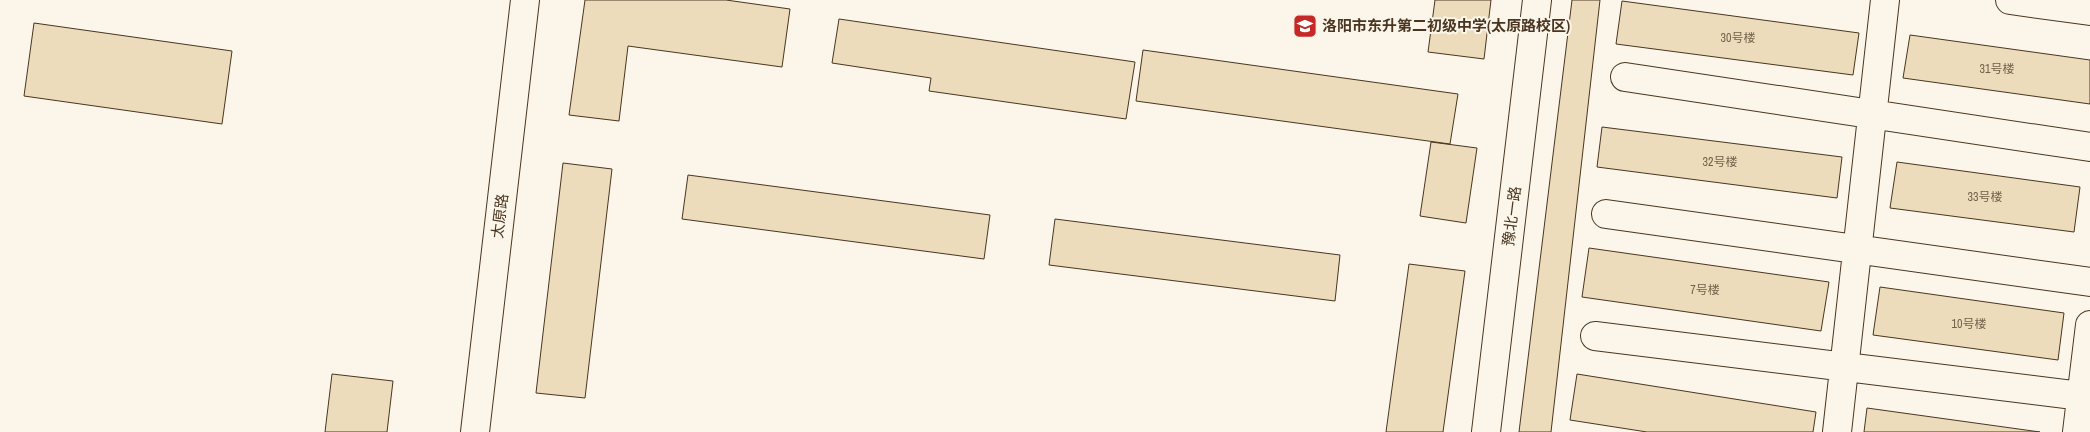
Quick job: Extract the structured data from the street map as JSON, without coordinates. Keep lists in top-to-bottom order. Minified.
{"streets":{"main road":["太原路","豫北一路"]},"places":{"school or university":["洛阳市东升第二初级中学(太原路校区)"]},"house_numbers":["30号楼","31号楼","32号楼","33号楼","7号楼","10号楼"]}
